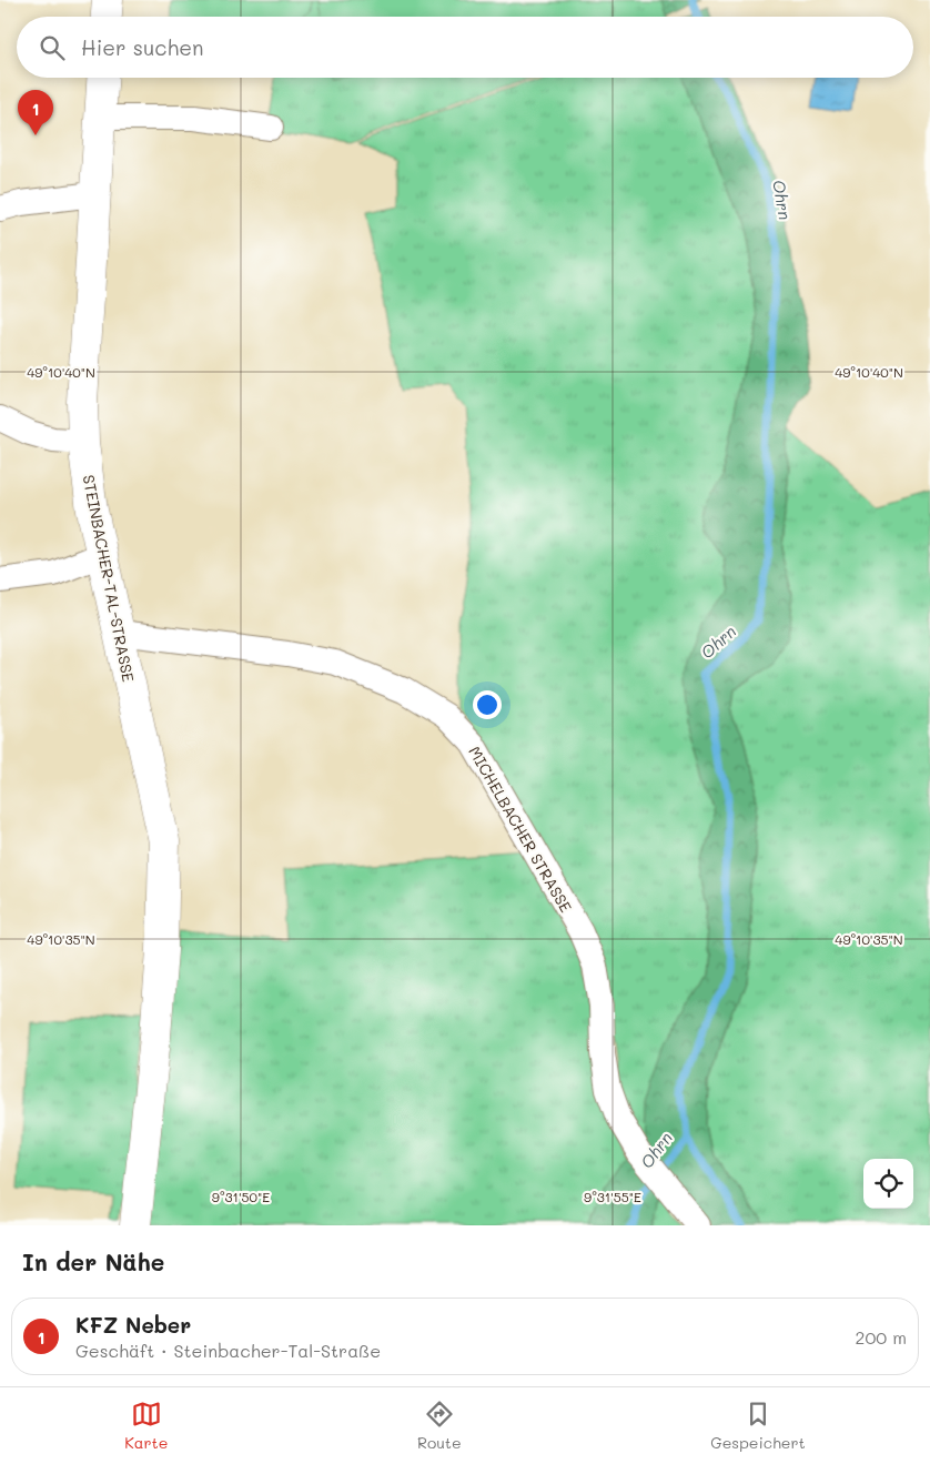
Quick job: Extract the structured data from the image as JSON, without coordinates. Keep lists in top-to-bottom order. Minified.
{"streets":{"main road":["STEINBACHER-TAL-STRASSE"],"street":["MICHELBACHER STRASSE"]},"crossings":[["STEINBACHER-TAL-STRASSE","MICHELBACHER STRASSE"]],"water":["Ohrn"],"page":{"search":"Hier suchen","pins":"1","heading":"In der Nähe","list":[{"mark":"1","name":"KFZ Neber","note":"Geschäft · Steinbacher-Tal-Straße","value":"200 m"}],"nav":["Karte","Route","Gespeichert"]},"coordinates":["49°10'40\"N","49°10'35\"N","9°31'50\"E","9°31'55\"E"]}
